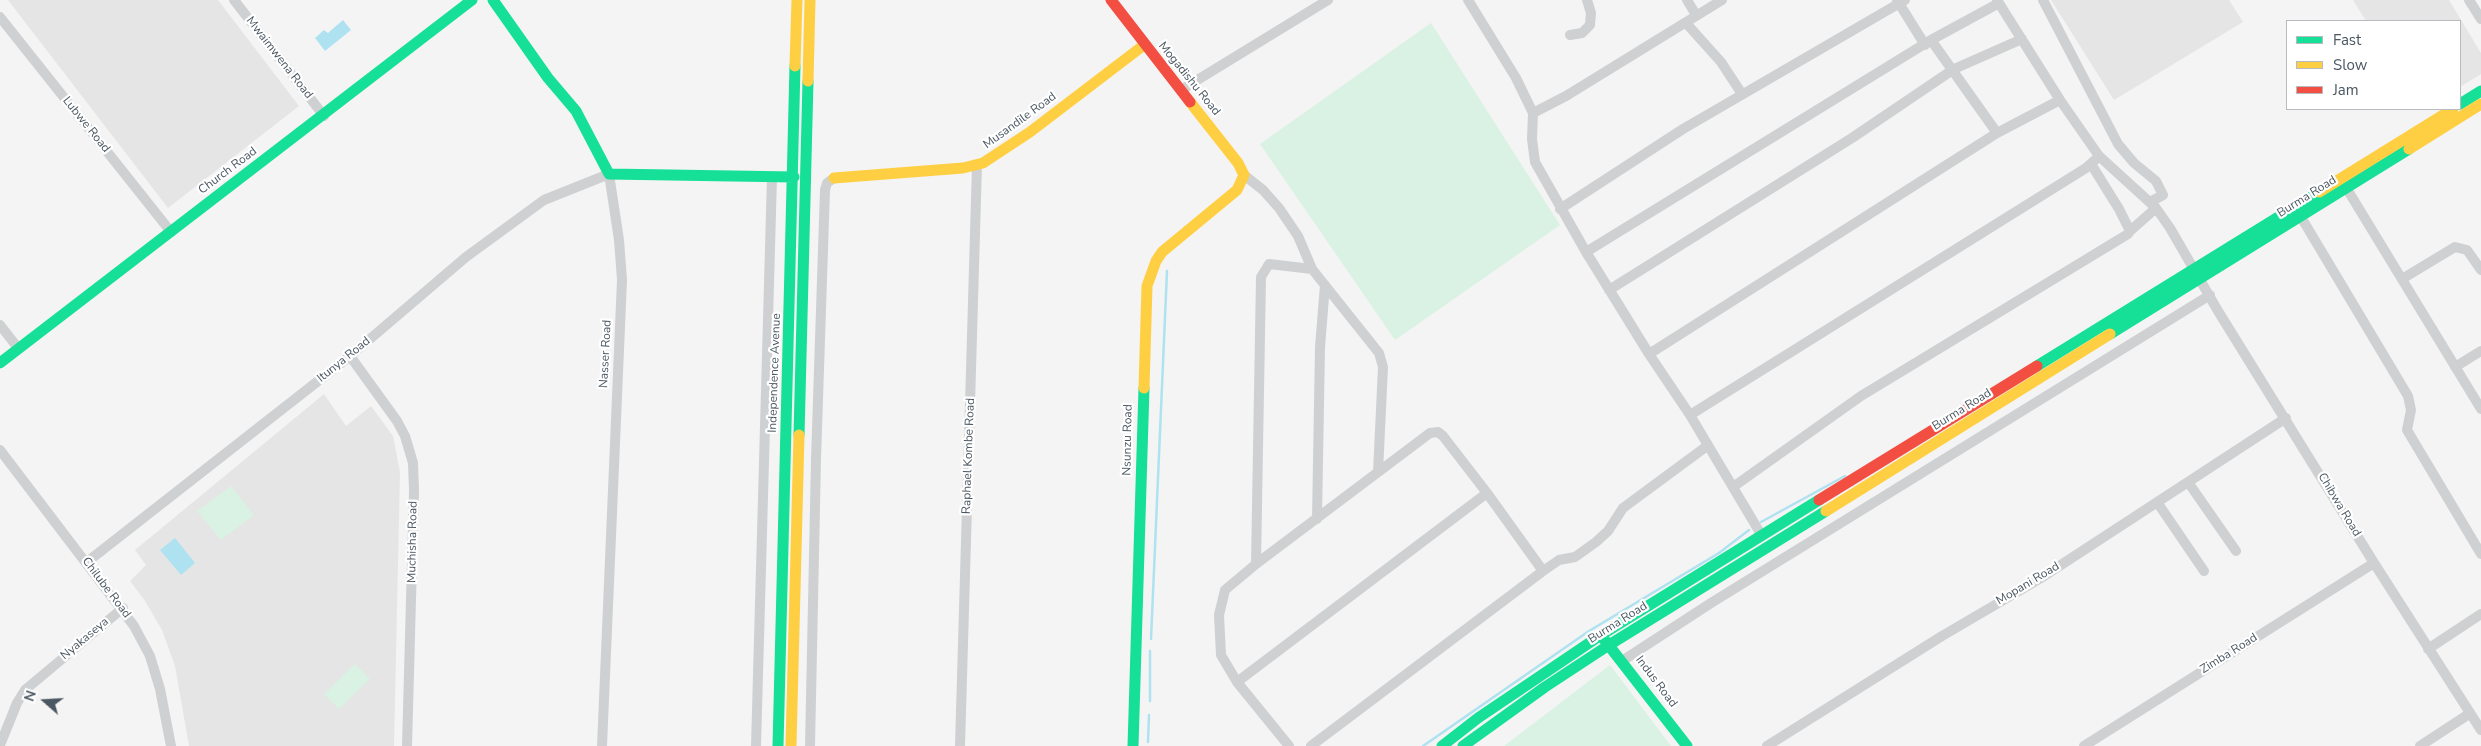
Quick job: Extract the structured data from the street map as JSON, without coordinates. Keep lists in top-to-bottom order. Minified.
{"streets":{"main road":["Mogadishu Road","Musandile Road","Church Road","Burma Road","Nasser Road","Independence Avenue","Nsunzu Road","Indus Road"],"street":["Mwaimwena Road","Lubwe Road","Itunya Road","Raphael Kombe Road","Chibwa Road","Muchisha Road","Mopani Road","Chilube Road","Nyakaseya","Zimba Road"]},"crossings":[["Mwaimwena Road","Church Road"],["Mogadishu Road","Musandile Road"],["Mogadishu Road","Nsunzu Road"],["Musandile Road","Raphael Kombe Road"],["Lubwe Road","Church Road"],["Burma Road","Chibwa Road"],["Burma Road","Indus Road"],["Nasser Road","Itunya Road"],["Itunya Road","Muchisha Road"],["Itunya Road","Chilube Road"],["Chibwa Road","Mopani Road"],["Chibwa Road","Zimba Road"],["Chilube Road","Nyakaseya"]],"legend":["Fast","Slow","Jam"],"north":"left"}
